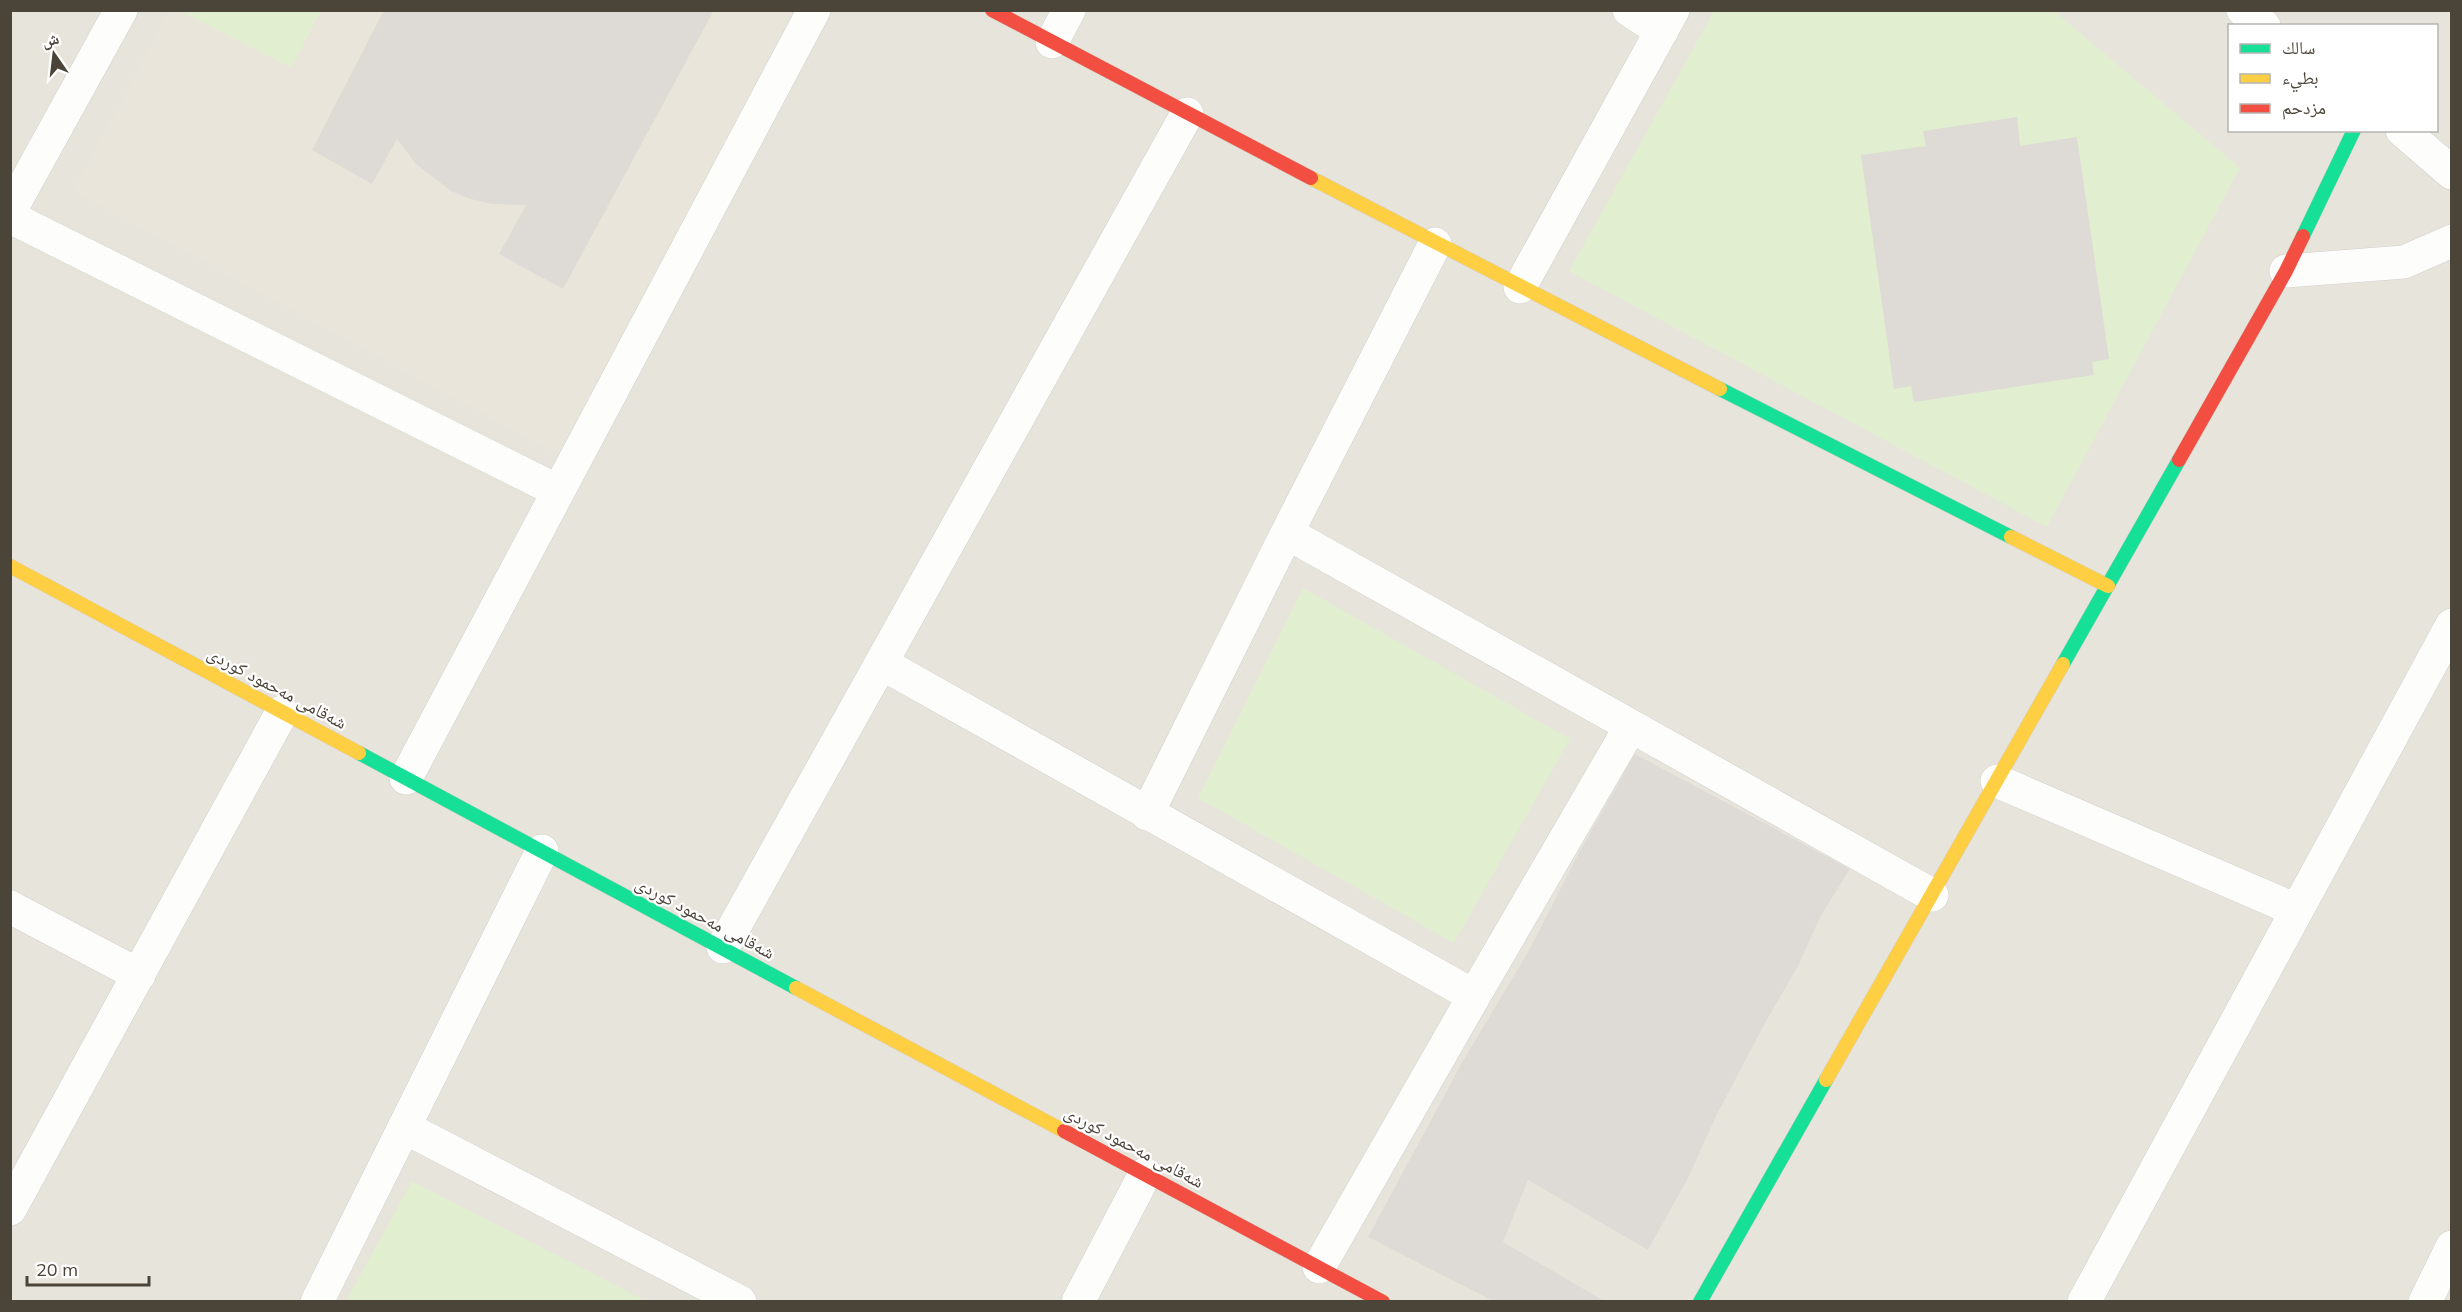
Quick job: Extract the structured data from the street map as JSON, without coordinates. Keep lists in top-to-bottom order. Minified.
{"streets":{"street":["شەقامی مەحمود کوردی"]},"legend":["سالك","بطيء","مزدحم"],"scale_bar":"20 m","north":"top"}
